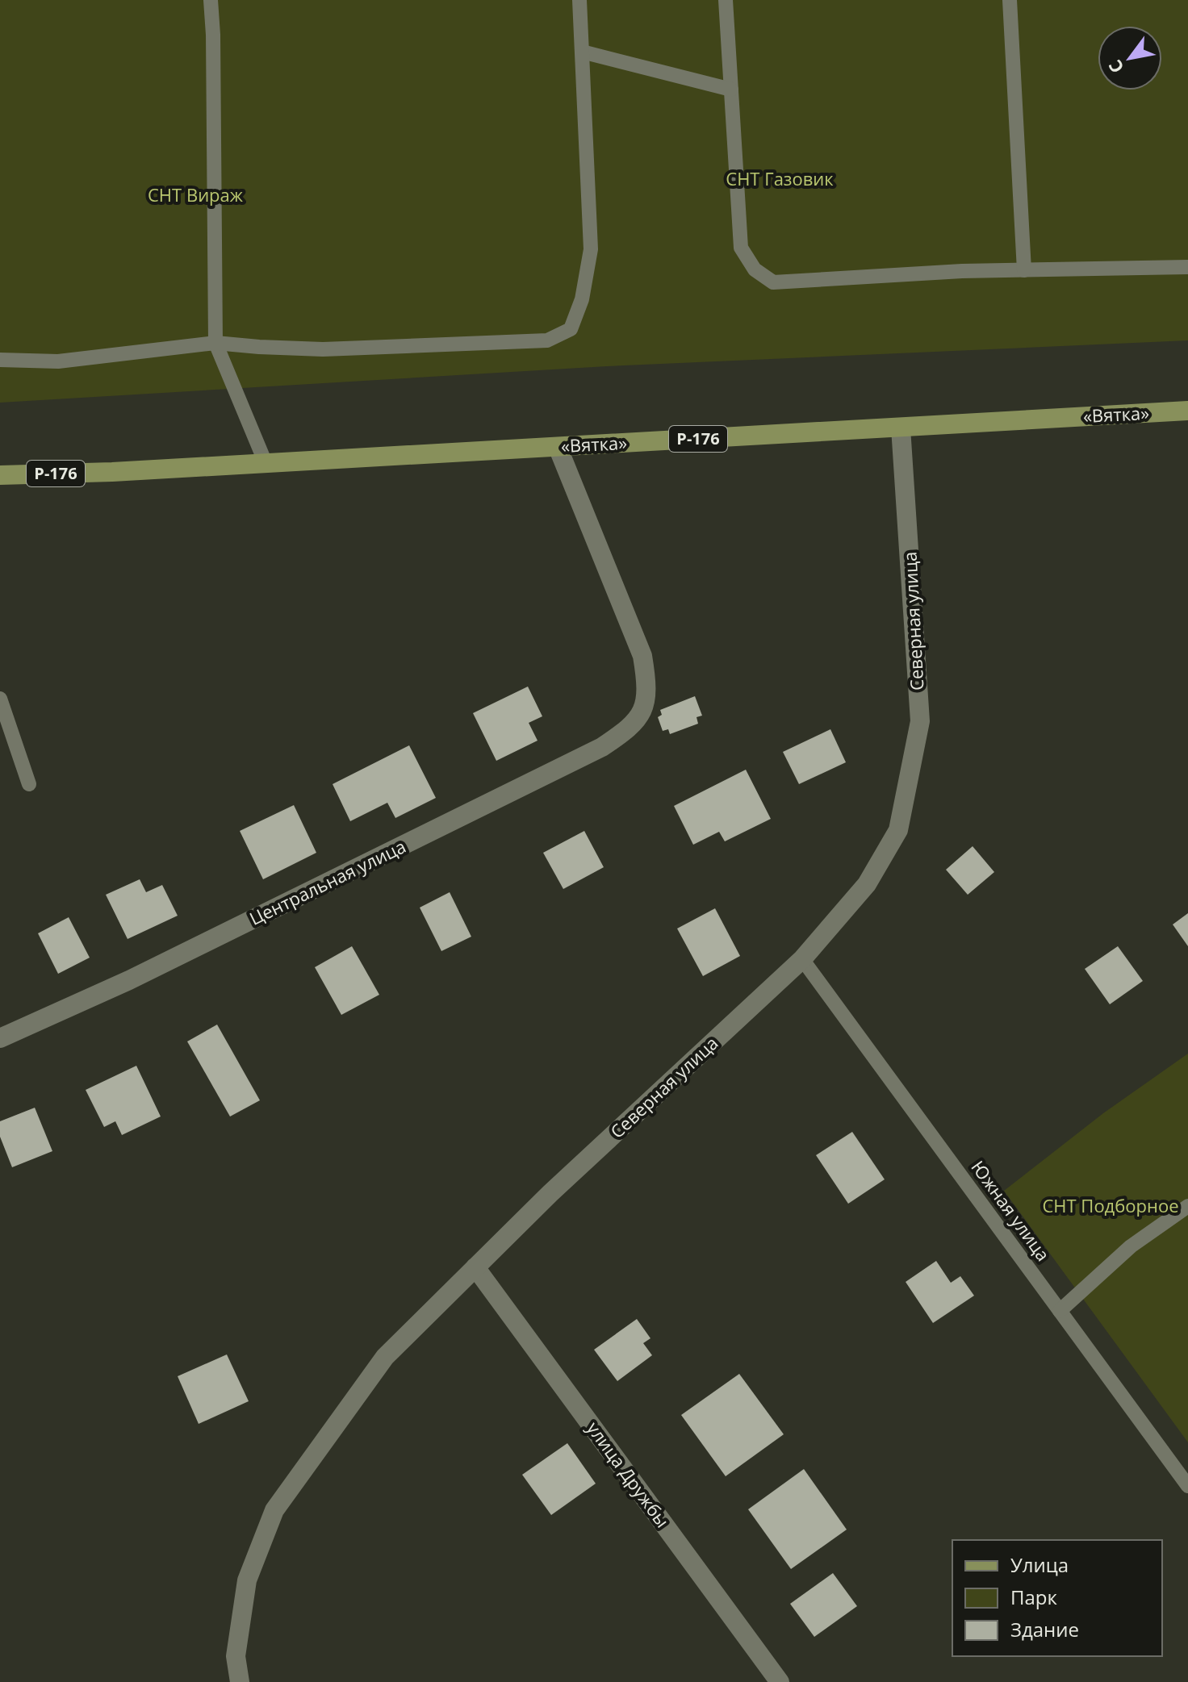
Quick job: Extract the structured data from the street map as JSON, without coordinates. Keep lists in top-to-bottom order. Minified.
{"streets":{"main road":["«Вятка»","Р-176"],"street":["Северная улица","Центральная улица","улица Дружбы"],"lane":["Южная улица"]},"crossings":[["«Вятка»","Северная улица"],["«Вятка»","Центральная улица"],["Северная улица","Южная улица"],["Северная улица","улица Дружбы"]],"parks":["СНТ Газовик","СНТ Вираж","СНТ Подборное"],"legend":["Улица","Парк","Здание"],"north":"bottom left"}
